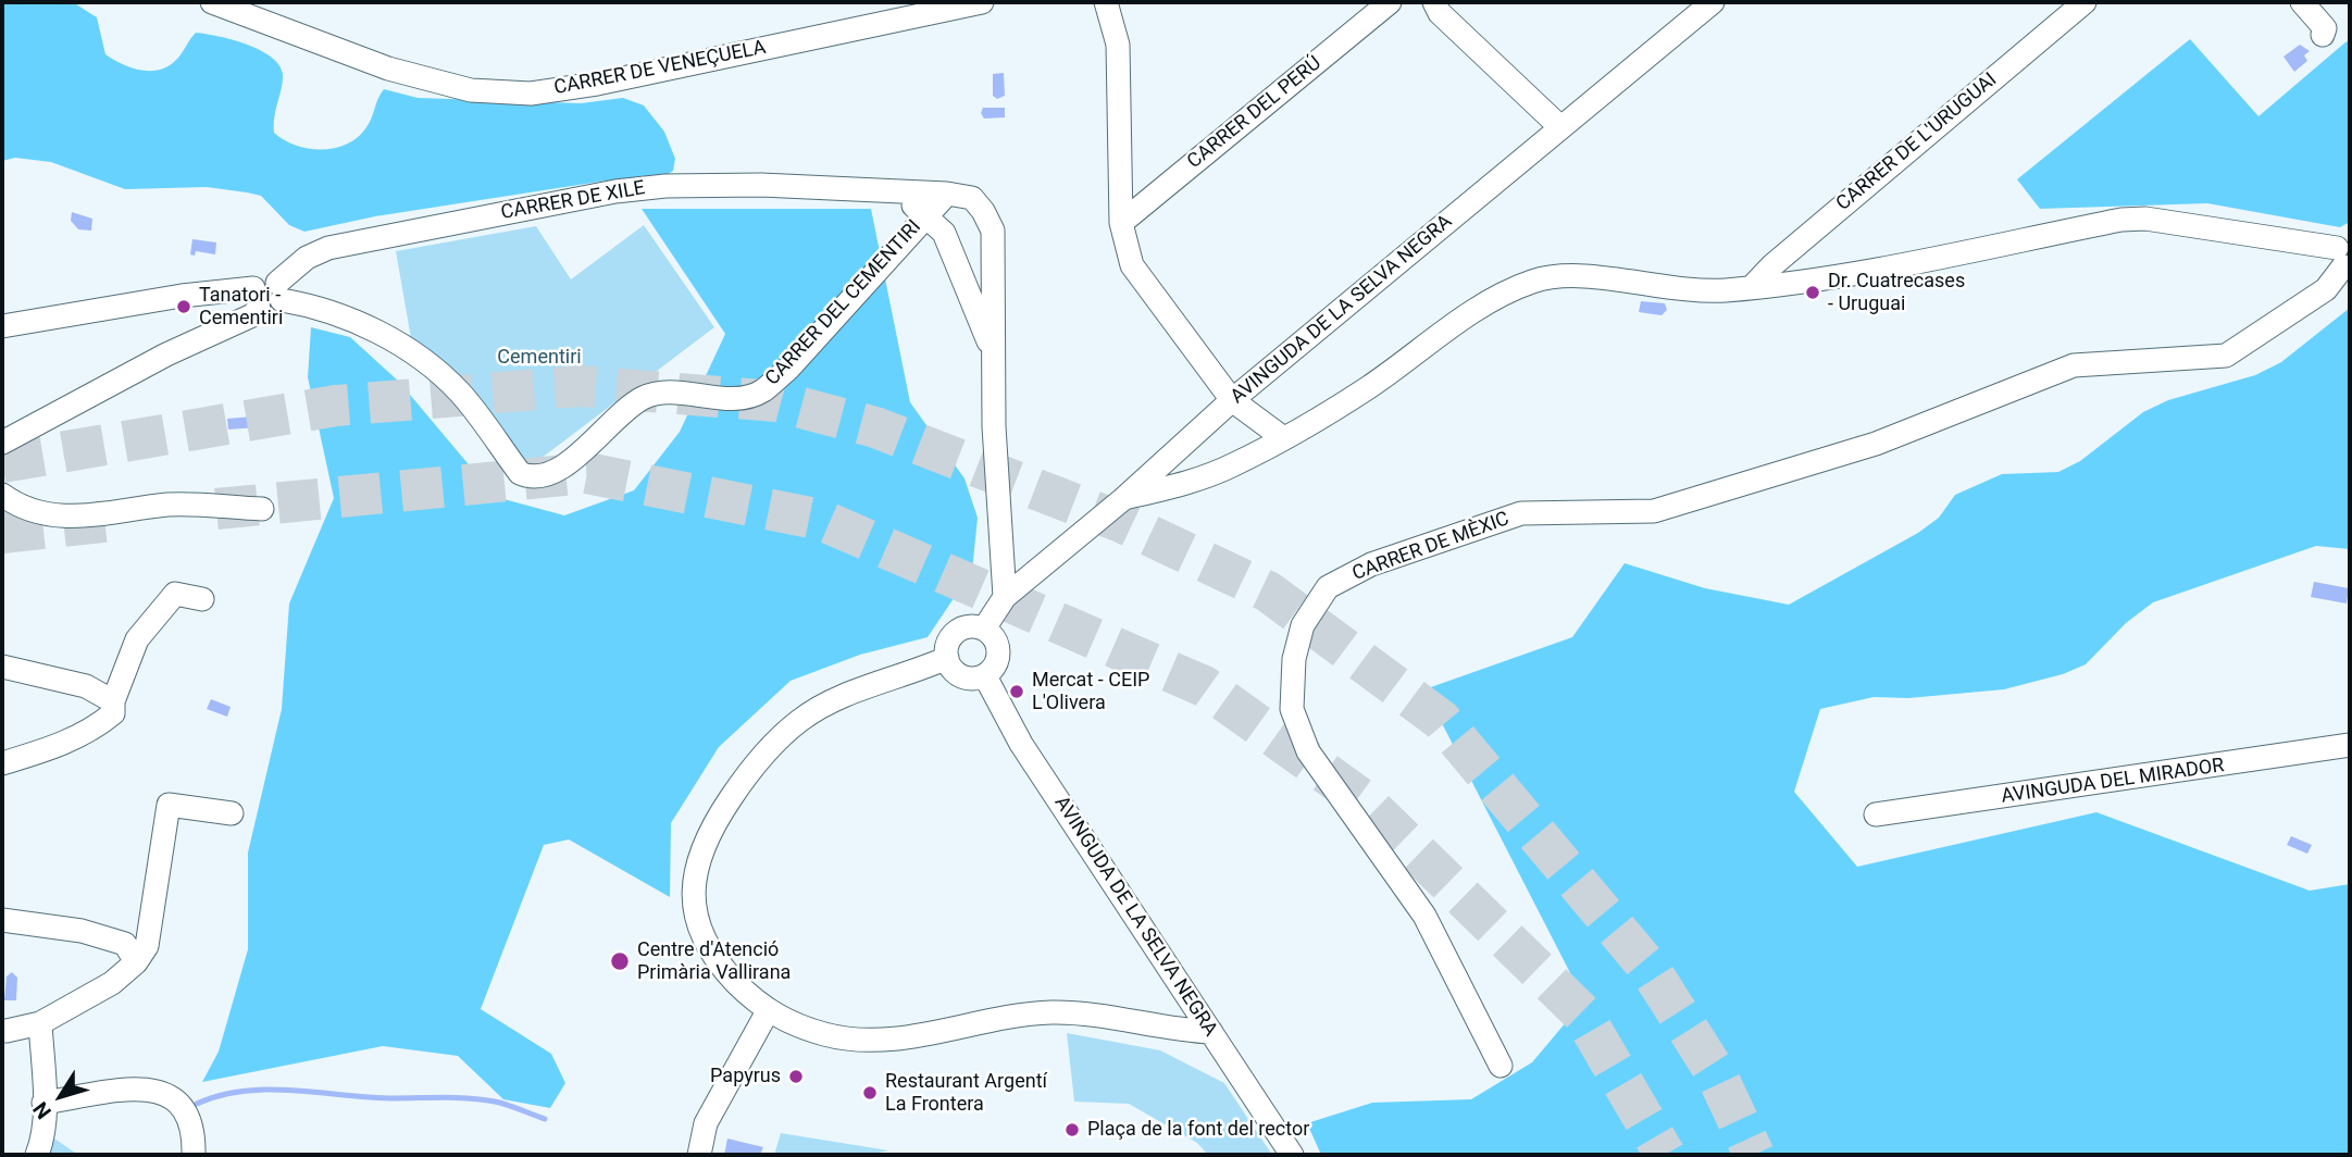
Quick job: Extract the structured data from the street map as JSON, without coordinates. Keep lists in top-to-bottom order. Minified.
{"streets":{"street":["CARRER DE VENEÇUELA","CARRER DEL PERÚ","CARRER DE L'URUGUAI","CARRER DE XILE","CARRER DEL CEMENTIRI","AVINGUDA DE LA SELVA NEGRA","CARRER DE MÈXIC","AVINGUDA DEL MIRADOR"]},"crossings":[["CARRER DE XILE","CARRER DEL CEMENTIRI"],["CARRER DE XILE","AVINGUDA DE LA SELVA NEGRA"]],"parks":["Cementiri"],"places":["Dr. Cuatrecases - Uruguai","Tanatori - Cementiri","Mercat - CEIP L'Olivera","Centre d'Atenció Primària Vallirana","Papyrus","Restaurant Argentí La Frontera","Plaça de la font del rector"],"north":"bottom left"}
